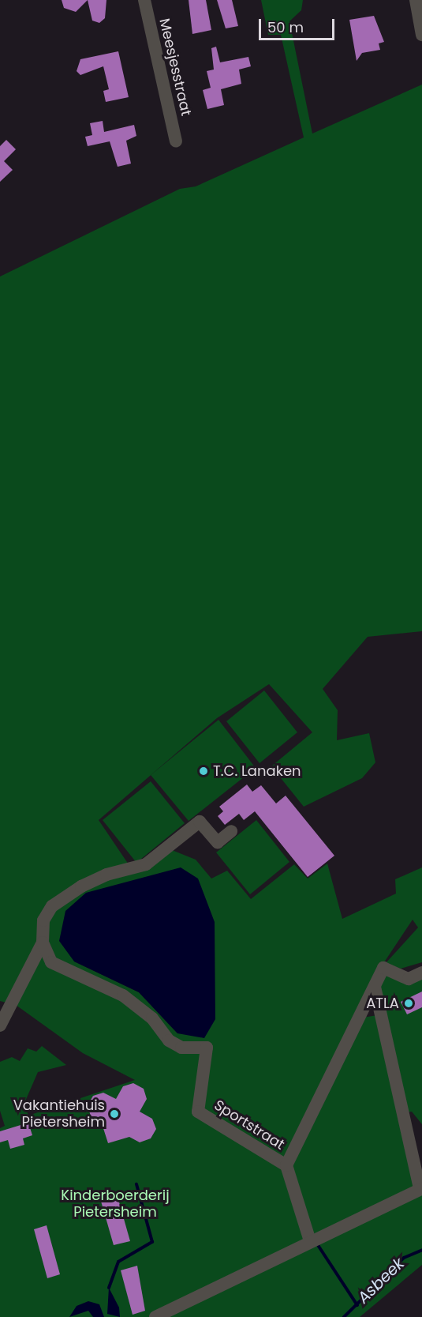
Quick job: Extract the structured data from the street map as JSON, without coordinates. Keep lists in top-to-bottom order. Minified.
{"streets":{"street":["Meesjesstraat","Sportstraat"]},"water":["Asbeek"],"parks":["Kinderboerderij Pietersheim"],"places":["T.C. Lanaken","ATLA","Vakantiehuis Pietersheim"],"scale_bar":"50 m"}
